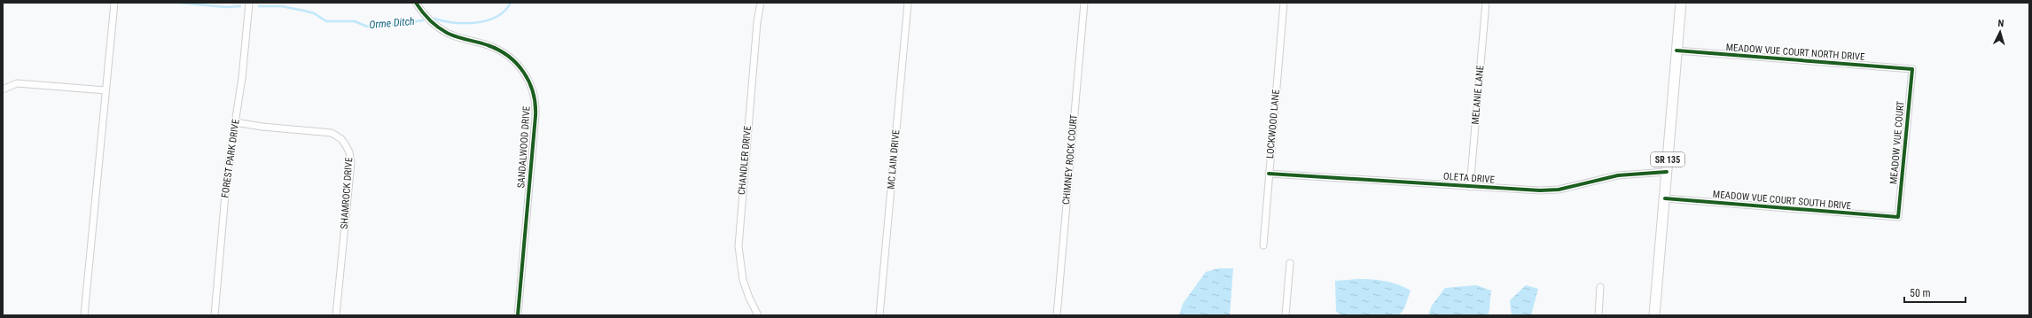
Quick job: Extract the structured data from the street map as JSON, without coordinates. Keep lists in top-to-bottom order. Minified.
{"streets":{"main road":["SR 135"],"street":["MEADOW VUE COURT NORTH DRIVE","MELANIE LANE","LOCKWOOD LANE","MEADOW VUE COURT","SANDALWOOD DRIVE","FOREST PARK DRIVE","MC LAIN DRIVE","CHIMNEY ROCK COURT","CHANDLER DRIVE","OLETA DRIVE","SHAMROCK DRIVE","MEADOW VUE COURT SOUTH DRIVE"]},"crossings":[["MEADOW VUE COURT NORTH DRIVE","MEADOW VUE COURT"],["MEADOW VUE COURT NORTH DRIVE","SR 135"],["MELANIE LANE","OLETA DRIVE"],["LOCKWOOD LANE","OLETA DRIVE"],["MEADOW VUE COURT","MEADOW VUE COURT SOUTH DRIVE"],["FOREST PARK DRIVE","SHAMROCK DRIVE"],["SR 135","OLETA DRIVE"],["SR 135","MEADOW VUE COURT SOUTH DRIVE"]],"water":["Orme Ditch"],"scale_bar":"50 m","north":"top"}
